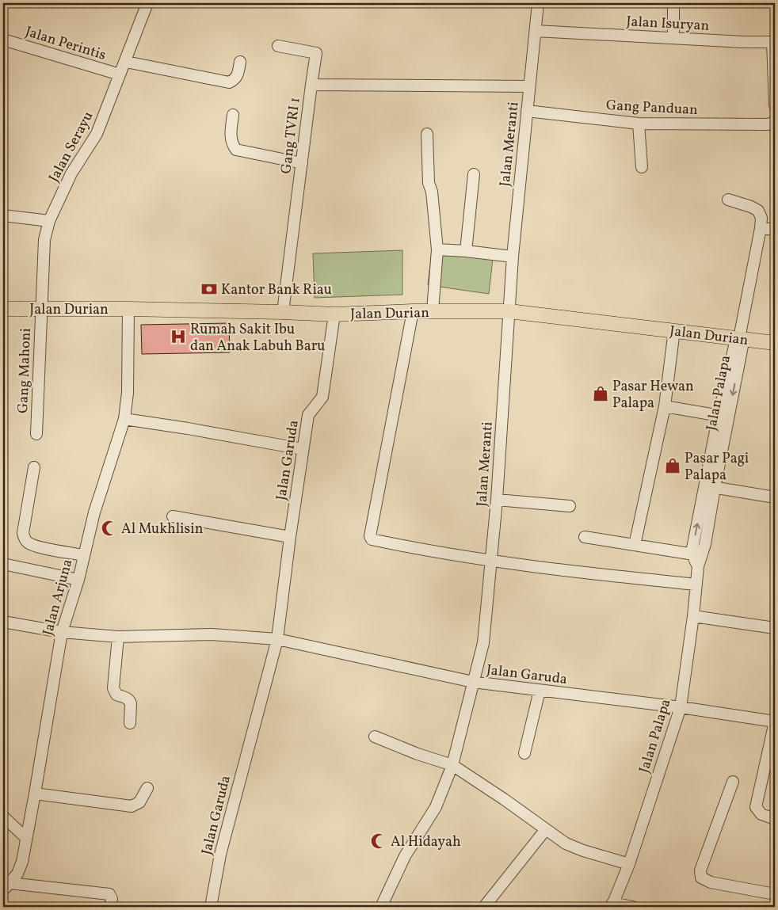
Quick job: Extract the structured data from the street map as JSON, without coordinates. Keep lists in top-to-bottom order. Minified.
{"streets":{"main road":["Jalan Durian"],"street":["Jalan Isuryan","Jalan Perintis","Gang Panduan","Gang TVRI 1","Jalan Meranti","Jalan Serayu","Gang Mahoni","Jalan Palapa","Jalan Garuda","Jalan Arjuna"]},"crossings":[["Jalan Isuryan","Jalan Meranti"],["Jalan Perintis","Jalan Serayu"],["Gang Panduan","Jalan Meranti"],["Gang TVRI 1","Jalan Meranti"],["Gang TVRI 1","Jalan Durian"],["Jalan Meranti","Jalan Durian"],["Jalan Meranti","Jalan Garuda"],["Jalan Serayu","Jalan Durian"],["Jalan Serayu","Gang Mahoni"],["Jalan Durian","Gang Mahoni"],["Jalan Durian","Jalan Palapa"],["Jalan Durian","Jalan Garuda"],["Jalan Durian","Jalan Arjuna"],["Jalan Palapa","Jalan Garuda"],["Jalan Garuda","Jalan Arjuna"]],"places":{"bank":["Kantor Bank Riau"],"hospital":["Rumah Sakit Ibu dan Anak Labuh Baru"],"shop":["Pasar Hewan Palapa","Pasar Pagi Palapa"],"mosque":["Al Mukhlisin","Al Hidayah"]}}
